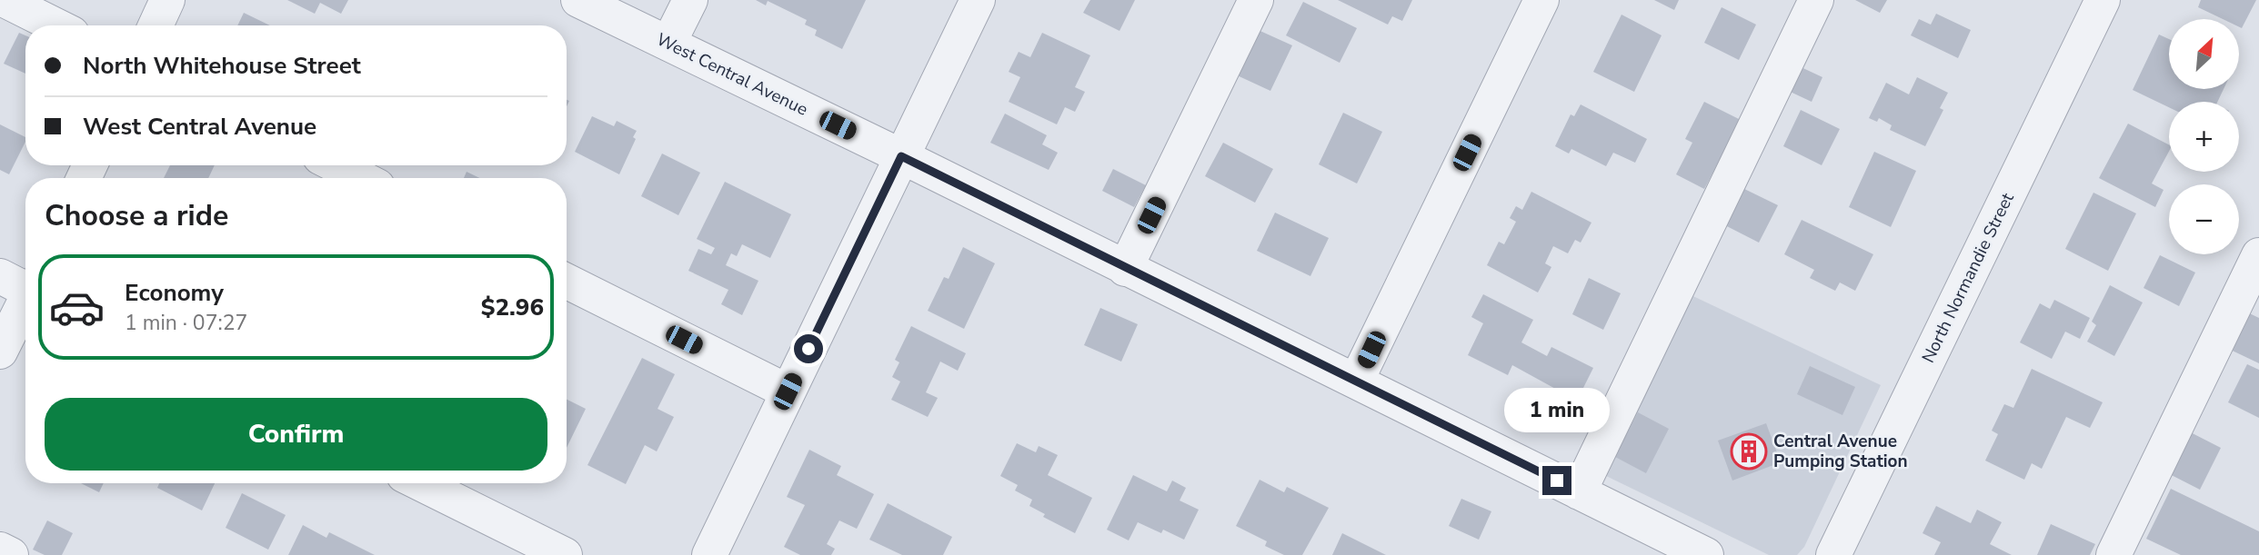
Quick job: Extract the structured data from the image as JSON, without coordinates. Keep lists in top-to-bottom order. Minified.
{"streets":{"street":["West Central Avenue","North Normandie Street"]},"places":{"building":["Central Avenue Pumping Station"]},"north":"top right","page":{"map_buttons":["+","−"],"banner":["North Whitehouse Street","West Central Avenue"],"heading":"Choose a ride","list":[{"name":"Economy","note":"1 min · 07:27","value":"$2.96"}],"buttons":"Confirm","bubble":"1 min"}}
